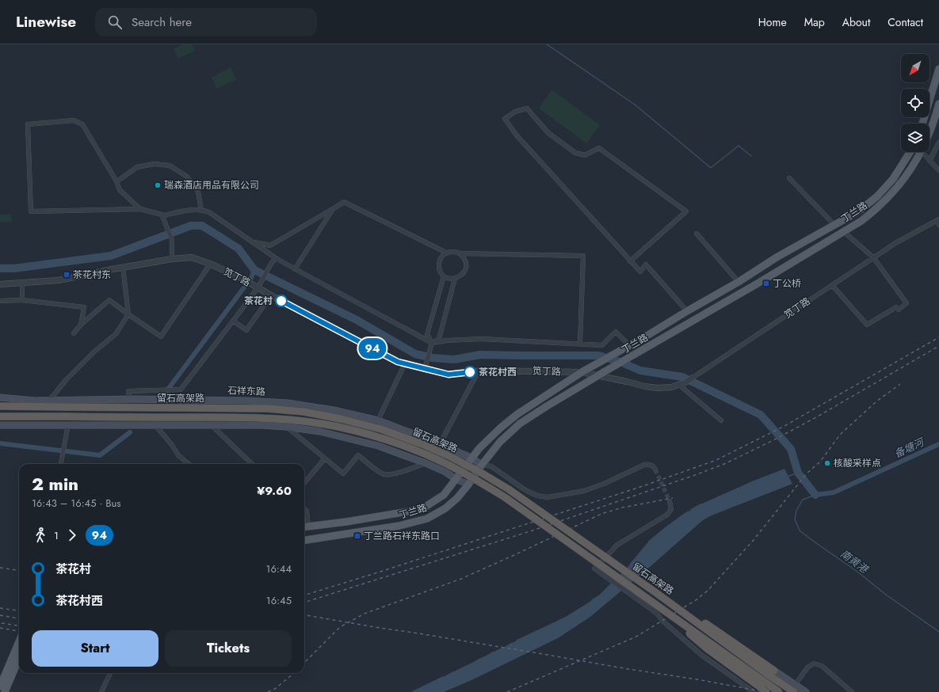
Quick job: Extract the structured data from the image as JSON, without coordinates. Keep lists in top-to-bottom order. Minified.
{"streets":{"highway":["留石高架路"],"main road":["丁兰路","石祥东路"],"street":["笕丁路"]},"crossings":[["丁兰路","笕丁路"],["丁兰路","石祥东路"]],"water":["备塘河","南黄港"],"places":{"other":["瑞森酒店用品有限公司","茶花村","茶花村西","核酸采样点"],"transit":["茶花村东","丁公桥","丁兰路石祥东路口"]},"lines":["bus line 94"],"north":"bottom left","page":{"header":"Linewise","search":"Search here","nav":["Home","Map","About","Contact"],"on_map":"94","heading":["2 min","16:43 – 16:45 · Bus","¥9.60"],"legs":["1","94"],"list":[{"name":"茶花村","value":"16:44"},{"name":"茶花村西","value":"16:45"}],"buttons":["Start","Tickets"]}}
